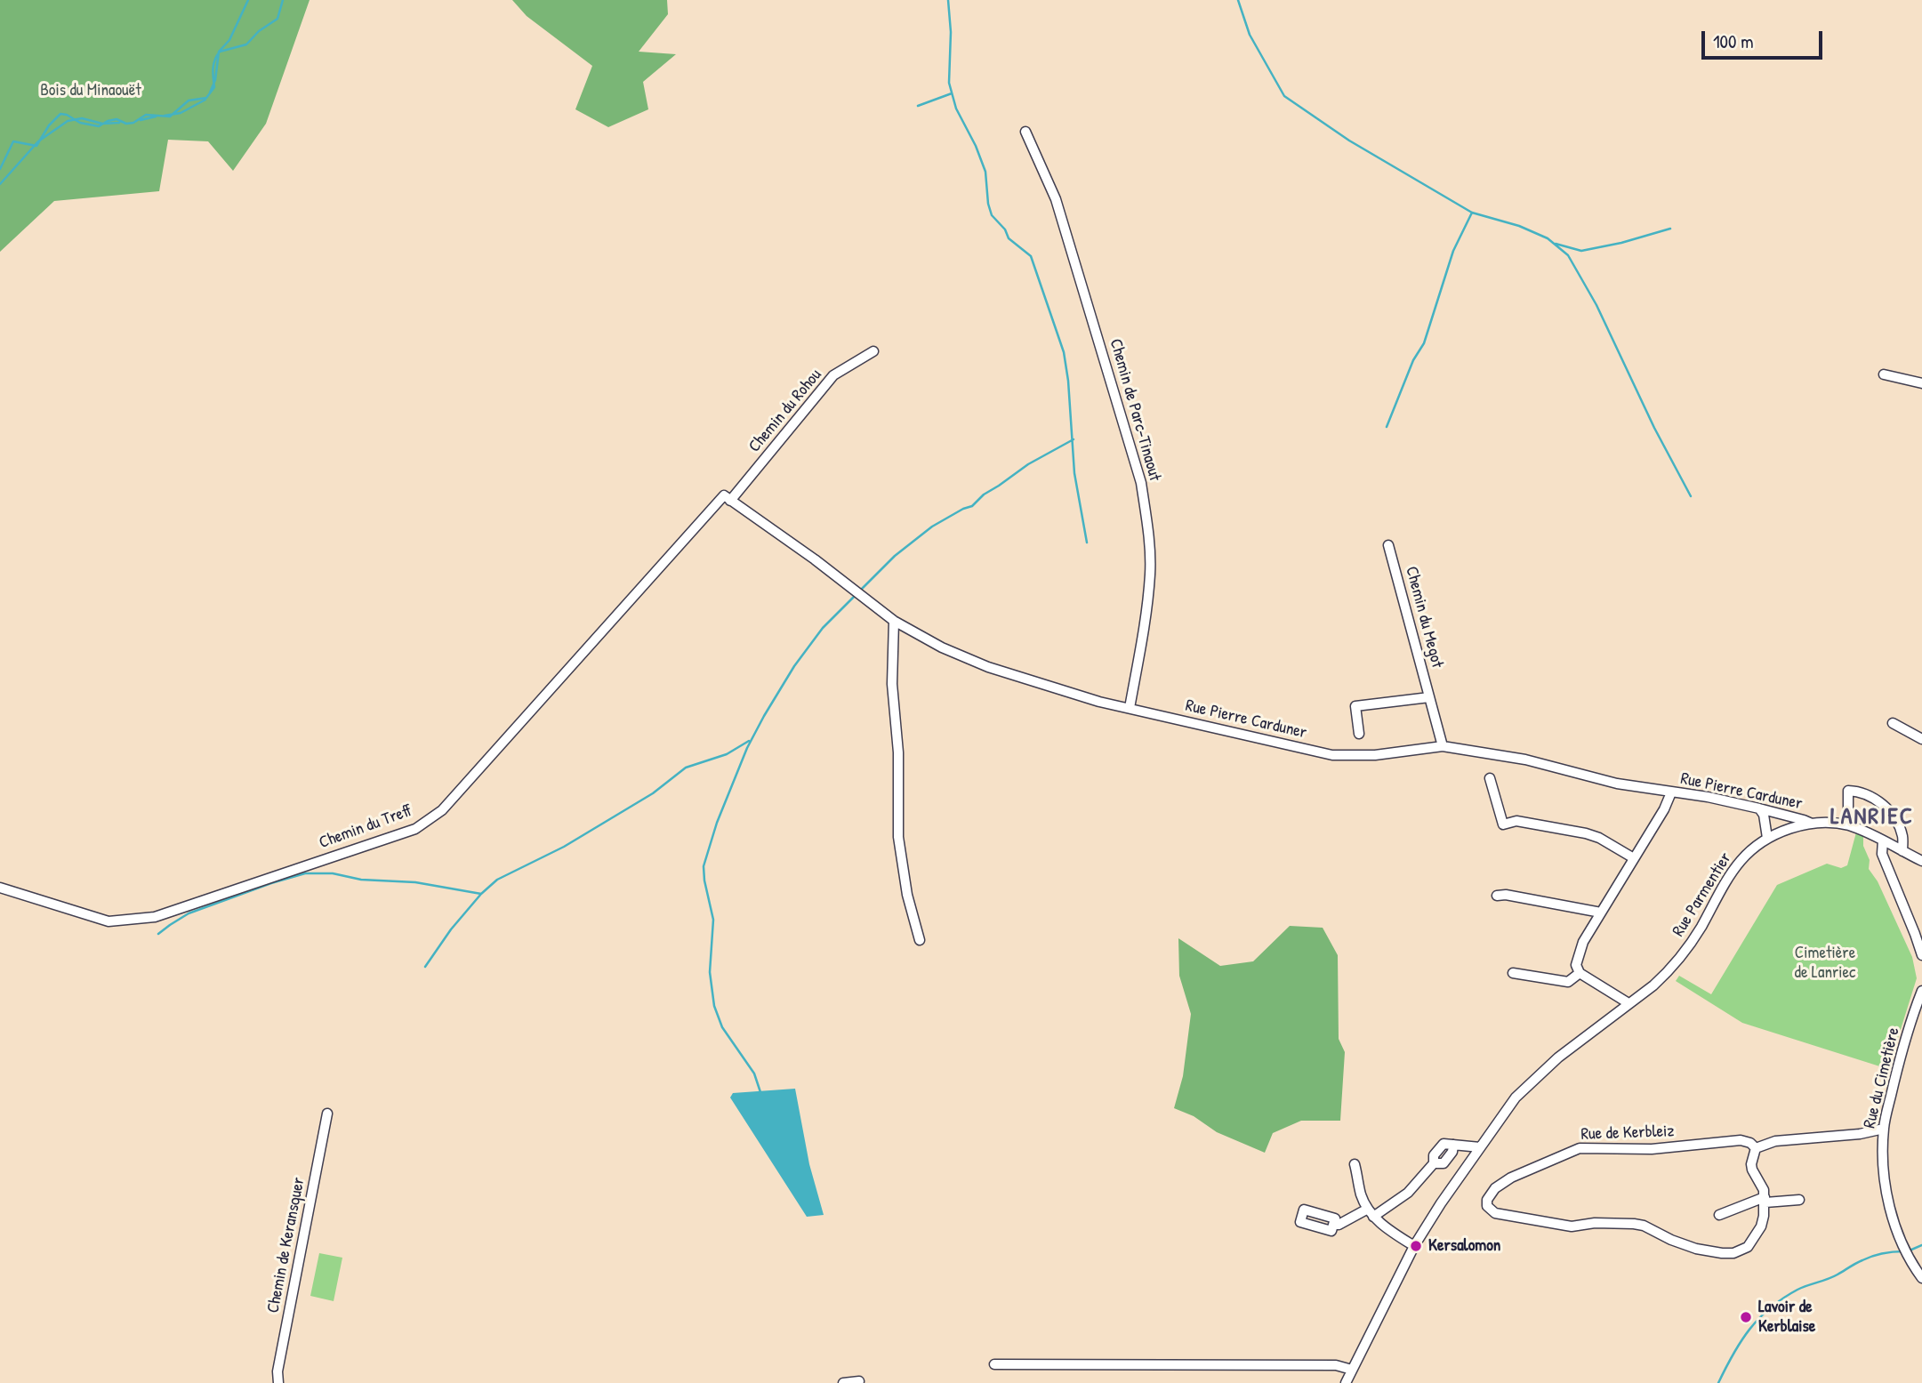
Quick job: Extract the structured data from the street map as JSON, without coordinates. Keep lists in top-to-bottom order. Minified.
{"streets":{"street":["Chemin de Parc-Tinaout","Chemin du Rohou","Chemin du Megot","Rue Pierre Carduner","Chemin du Treff","Rue Parmentier","Rue du Cimetière","Rue de Kerbleiz","Chemin de Keransquer"]},"crossings":[["Chemin de Parc-Tinaout","Rue Pierre Carduner"],["Chemin du Rohou","Rue Pierre Carduner"],["Chemin du Rohou","Chemin du Treff"],["Chemin du Megot","Rue Pierre Carduner"],["Rue Pierre Carduner","Chemin du Treff"],["Rue Pierre Carduner","Rue Parmentier"],["Rue du Cimetière","Rue de Kerbleiz"]],"districts":["LANRIEC"],"parks":["Bois du Minaouët","Cimetière de Lanriec"],"places":["Kersalomon","Lavoir de Kerblaise"],"scale_bar":"100 m"}
